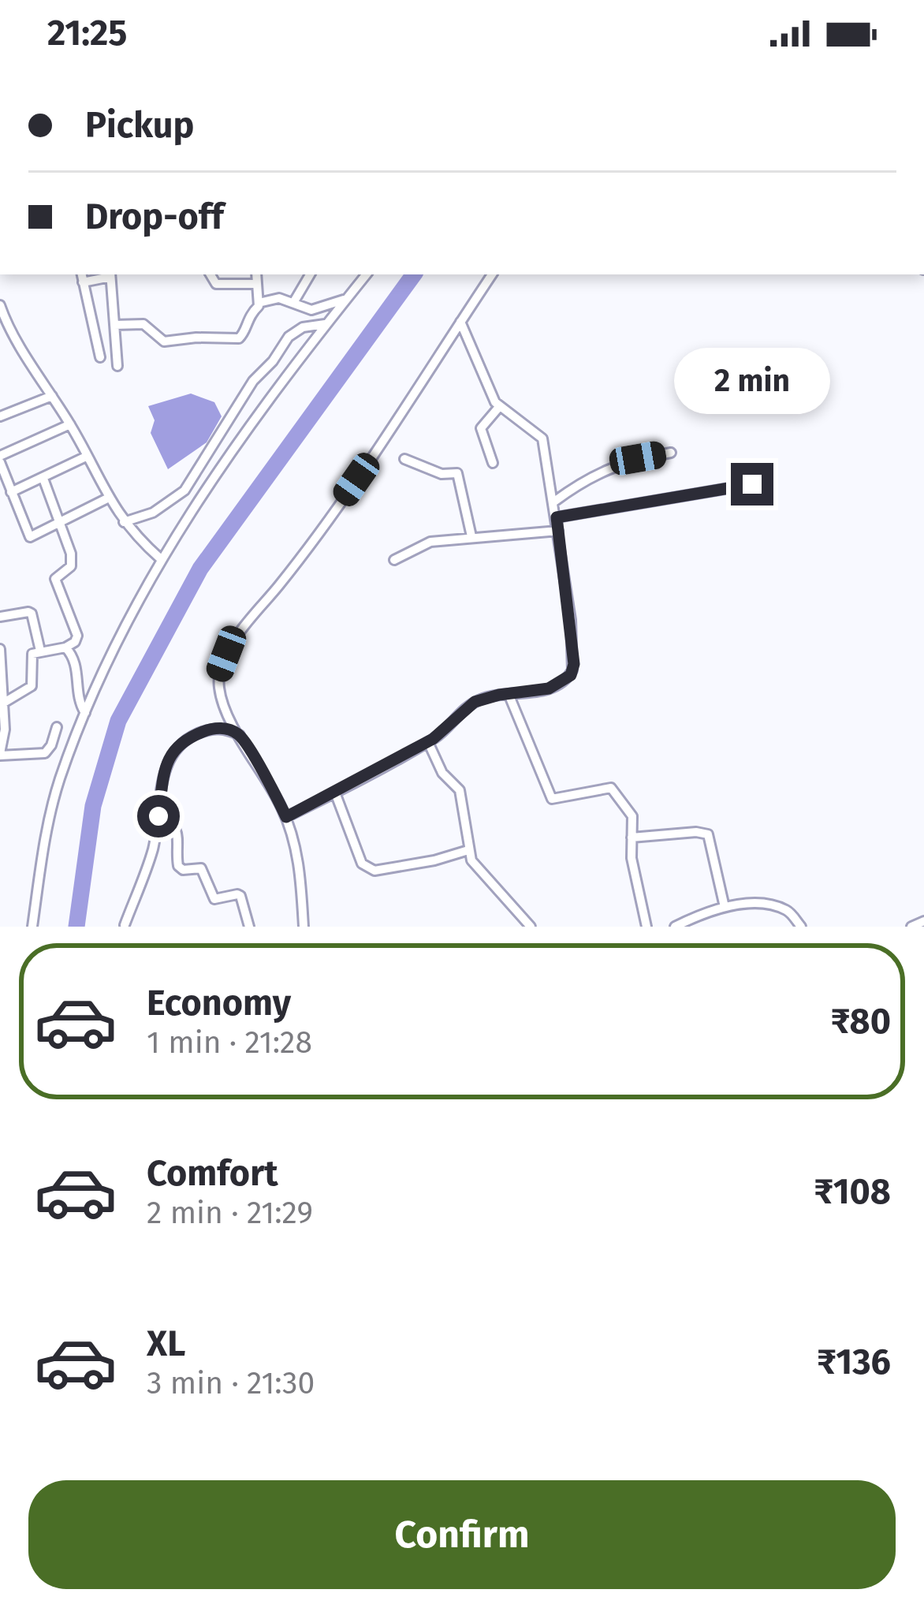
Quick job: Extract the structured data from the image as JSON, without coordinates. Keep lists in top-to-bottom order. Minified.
{"page":{"status":"21:25","banner":["Pickup","Drop-off"],"bubble":"2 min","list":[{"name":"Economy","note":"1 min · 21:28","value":"₹80"},{"name":"Comfort","note":"2 min · 21:29","value":"₹108"},{"name":"XL","note":"3 min · 21:30","value":"₹136"}],"buttons":"Confirm"}}
